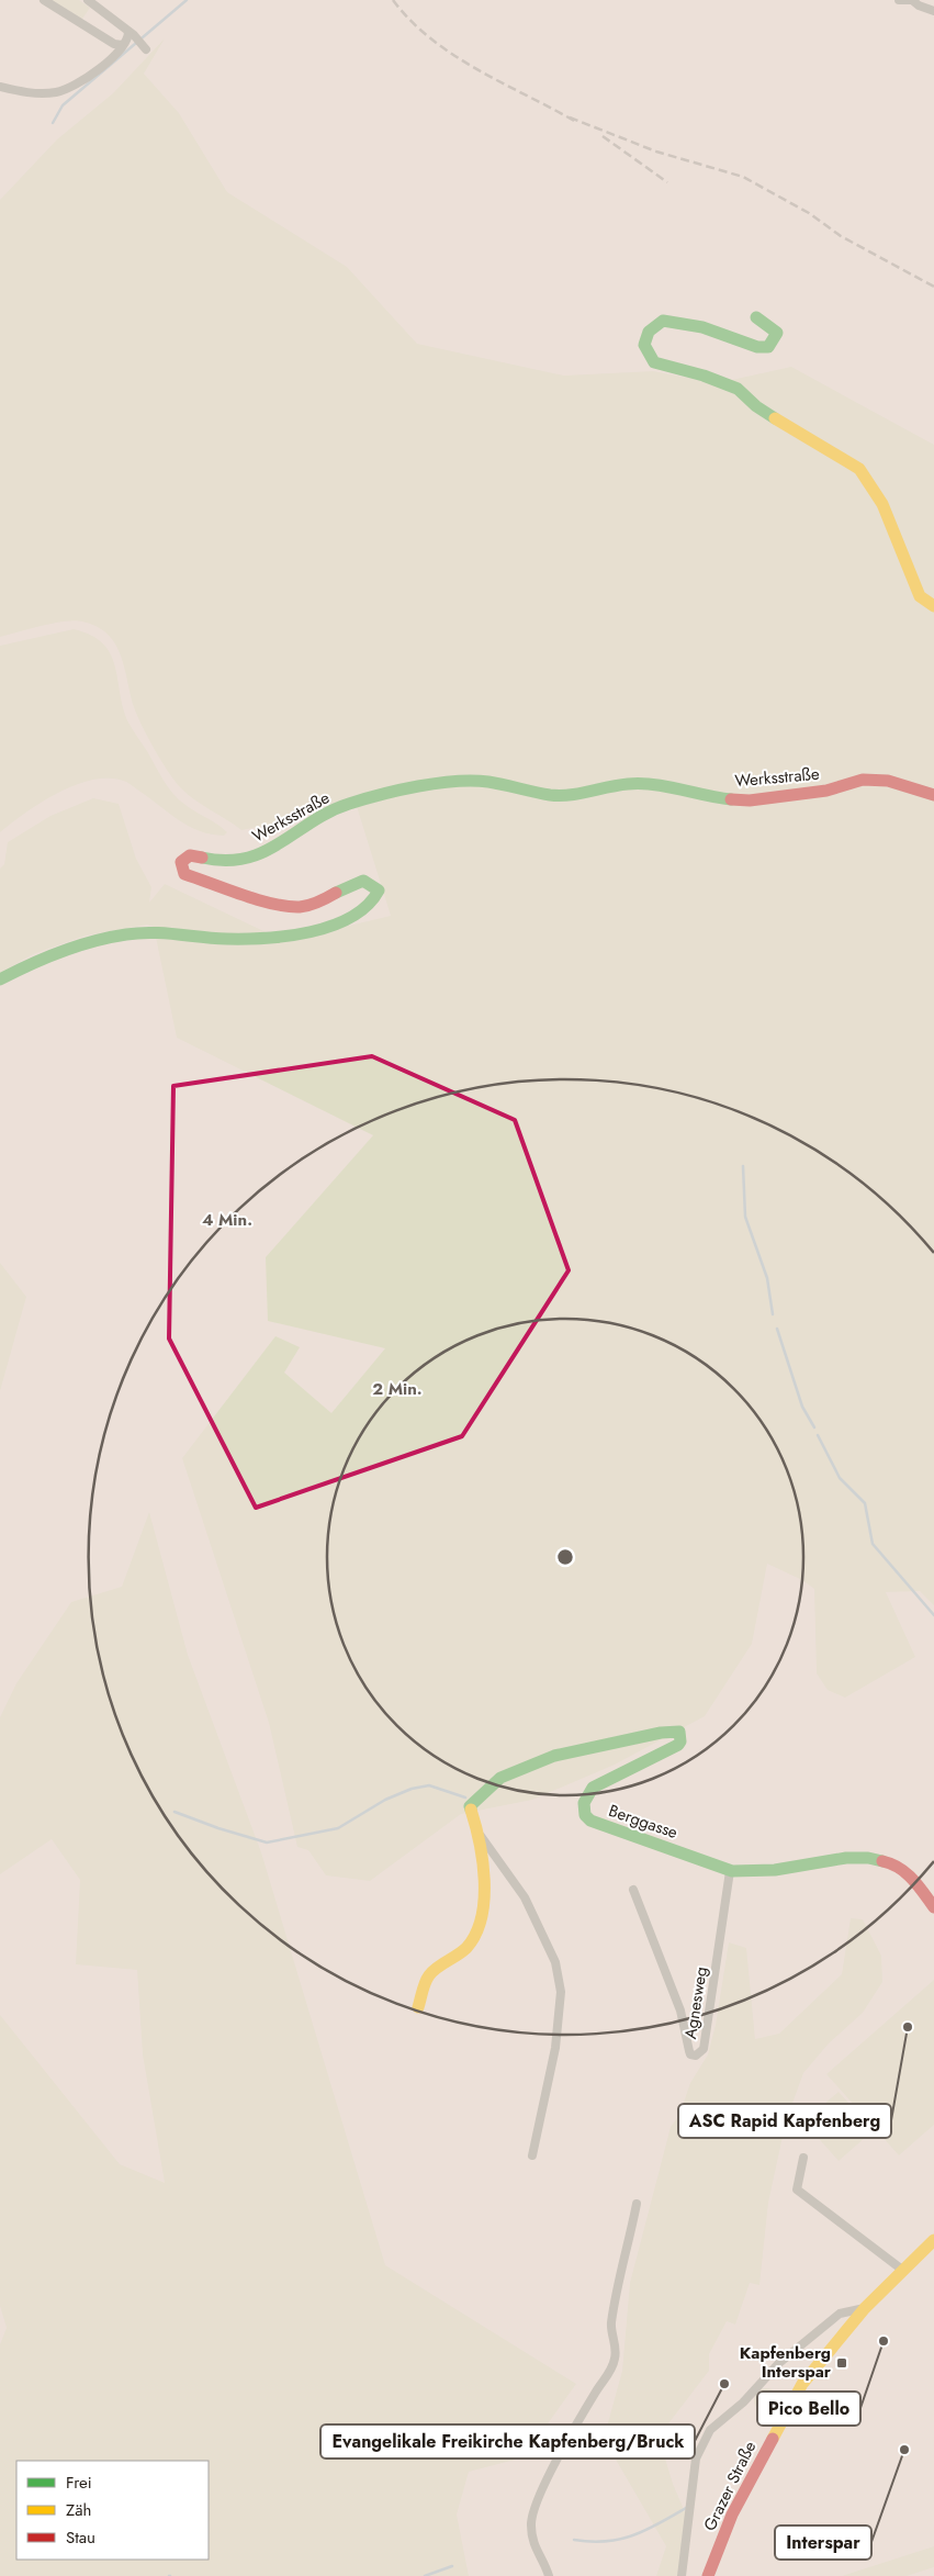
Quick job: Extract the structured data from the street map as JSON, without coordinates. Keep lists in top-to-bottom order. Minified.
{"streets":{"street":["Werksstraße","Berggasse","Agnesweg","Grazer Straße"]},"crossings":[["Berggasse","Agnesweg"]],"places":{"other":["ASC Rapid Kapfenberg","Pico Bello","Evangelikale Freikirche Kapfenberg/Bruck","Interspar"],"transit":["Kapfenberg Interspar"]},"legend":["Frei","Zäh","Stau"],"rings":["4 Min.","2 Min."]}
